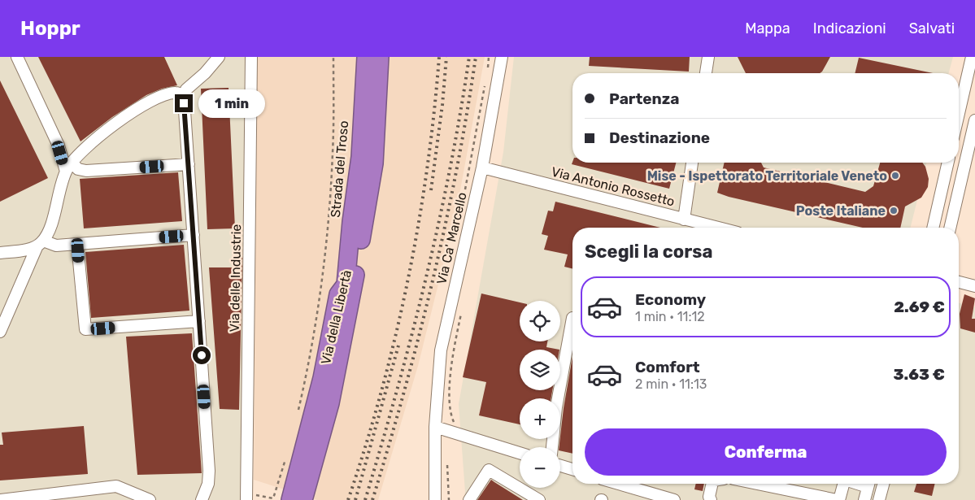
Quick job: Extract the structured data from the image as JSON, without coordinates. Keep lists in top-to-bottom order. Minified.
{"streets":{"highway":["Via della Libertà"],"street":["Strada del Troso","Via Antonio Rossetto","Via Ca' Marcello","Via delle Industrie"]},"crossings":[["Strada del Troso","Via della Libertà"],["Via Antonio Rossetto","Via Ca' Marcello"]],"places":["Mise - Ispettorato Territoriale Veneto","Poste Italiane"],"page":{"header":"Hoppr","nav":["Mappa","Indicazioni","Salvati"],"banner":["Partenza","Destinazione"],"bubble":"1 min","heading":"Scegli la corsa","list":[{"name":"Economy","note":"1 min · 11:12","value":"2.69 €"},{"name":"Comfort","note":"2 min · 11:13","value":"3.63 €"}],"map_buttons":["+","−"],"buttons":"Conferma"}}
